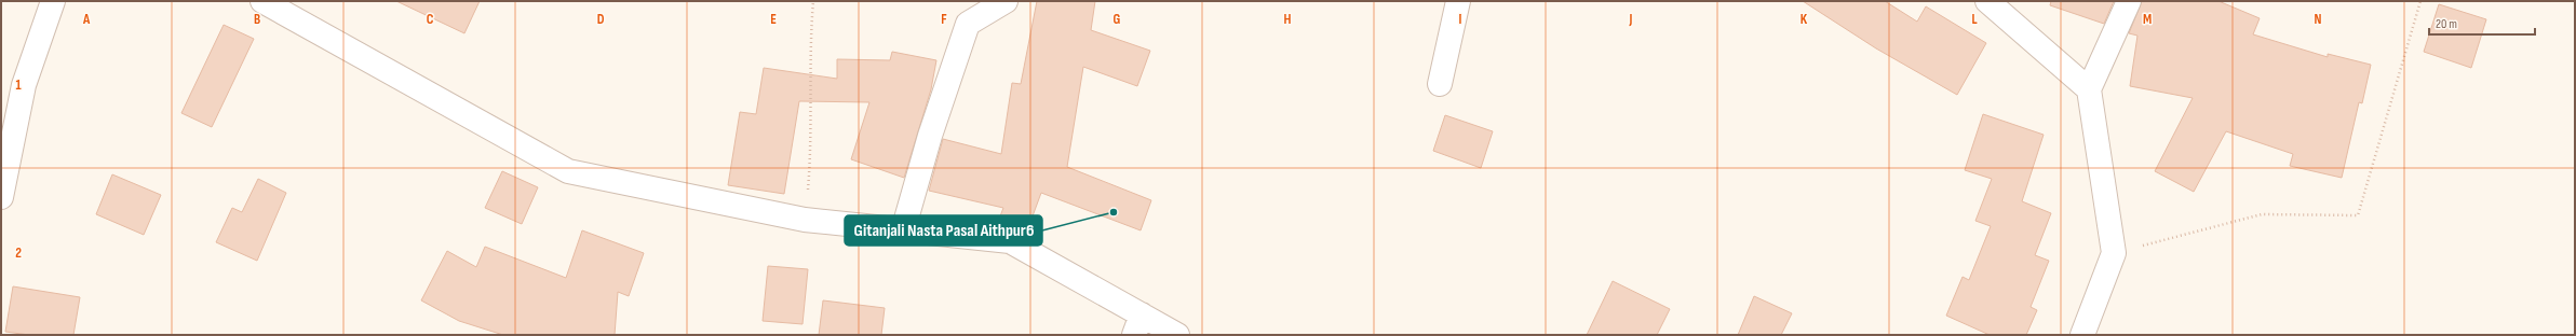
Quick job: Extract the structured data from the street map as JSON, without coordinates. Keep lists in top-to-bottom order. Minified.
{"places":["Gitanjali Nasta Pasal Aithpur6"],"scale_bar":"20 m","grid":{"columns":["A","B","C","D","E","F","G","H","I","J","K","L","M","N"],"rows":["1","2"]}}
